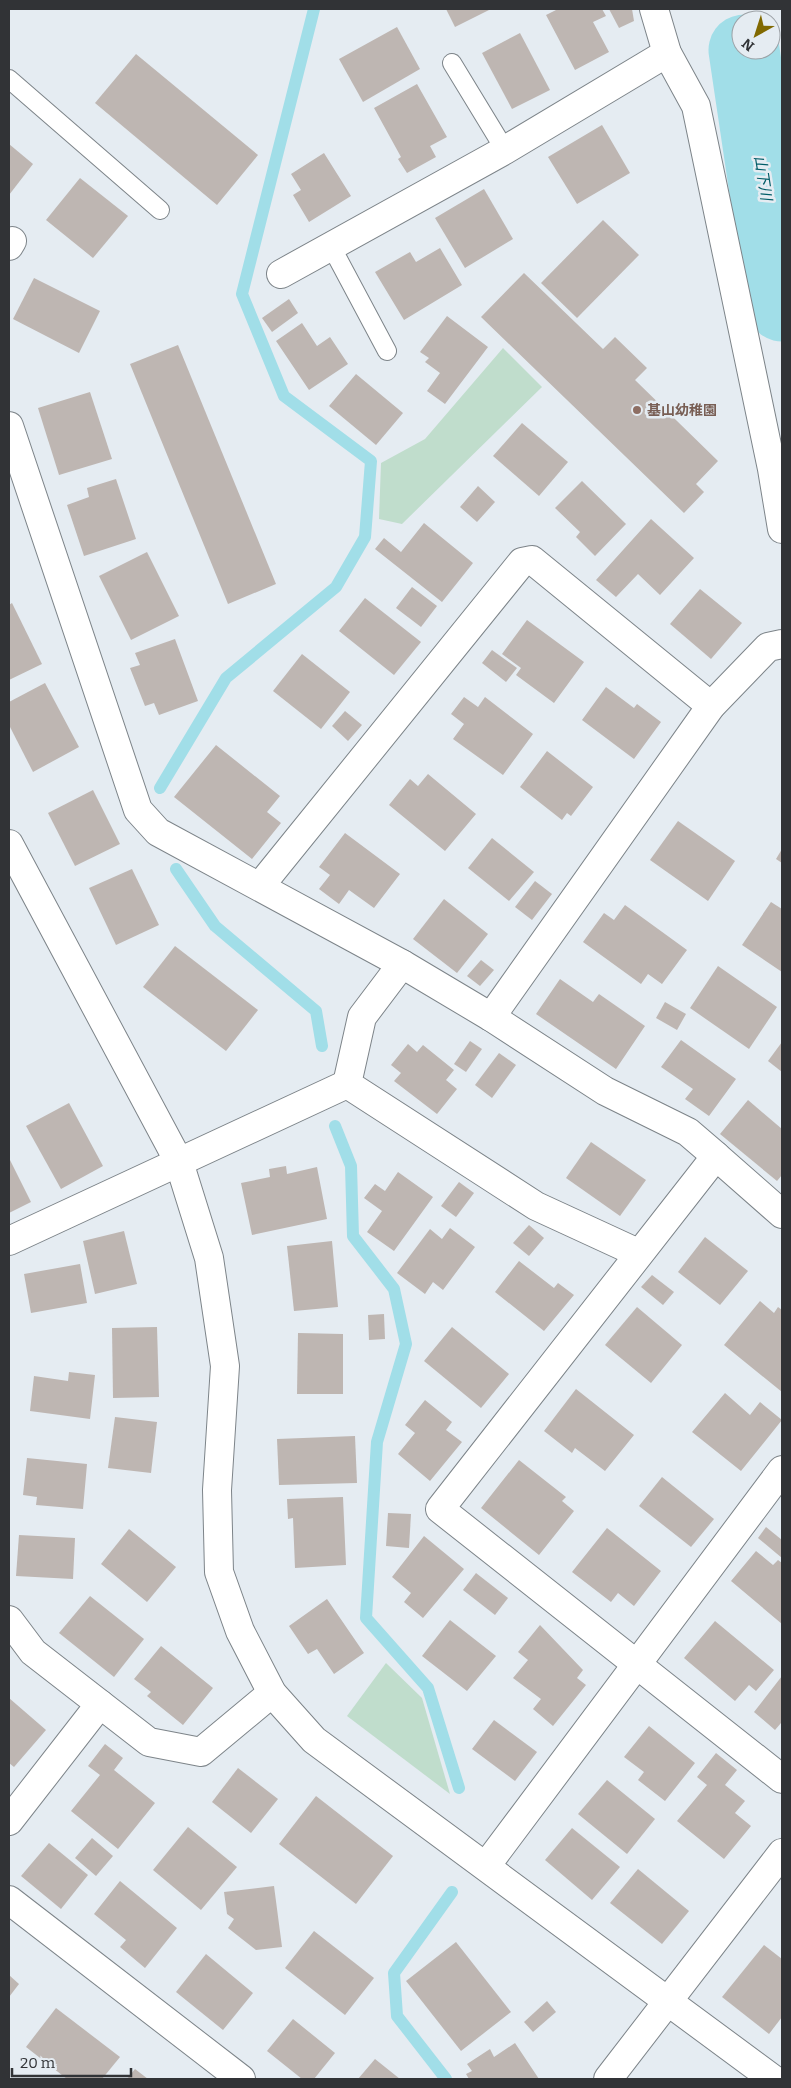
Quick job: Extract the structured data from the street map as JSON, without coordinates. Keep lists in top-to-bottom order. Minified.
{"water":["山下川"],"places":["基山幼稚園"],"scale_bar":"20 m","north":"bottom left"}
